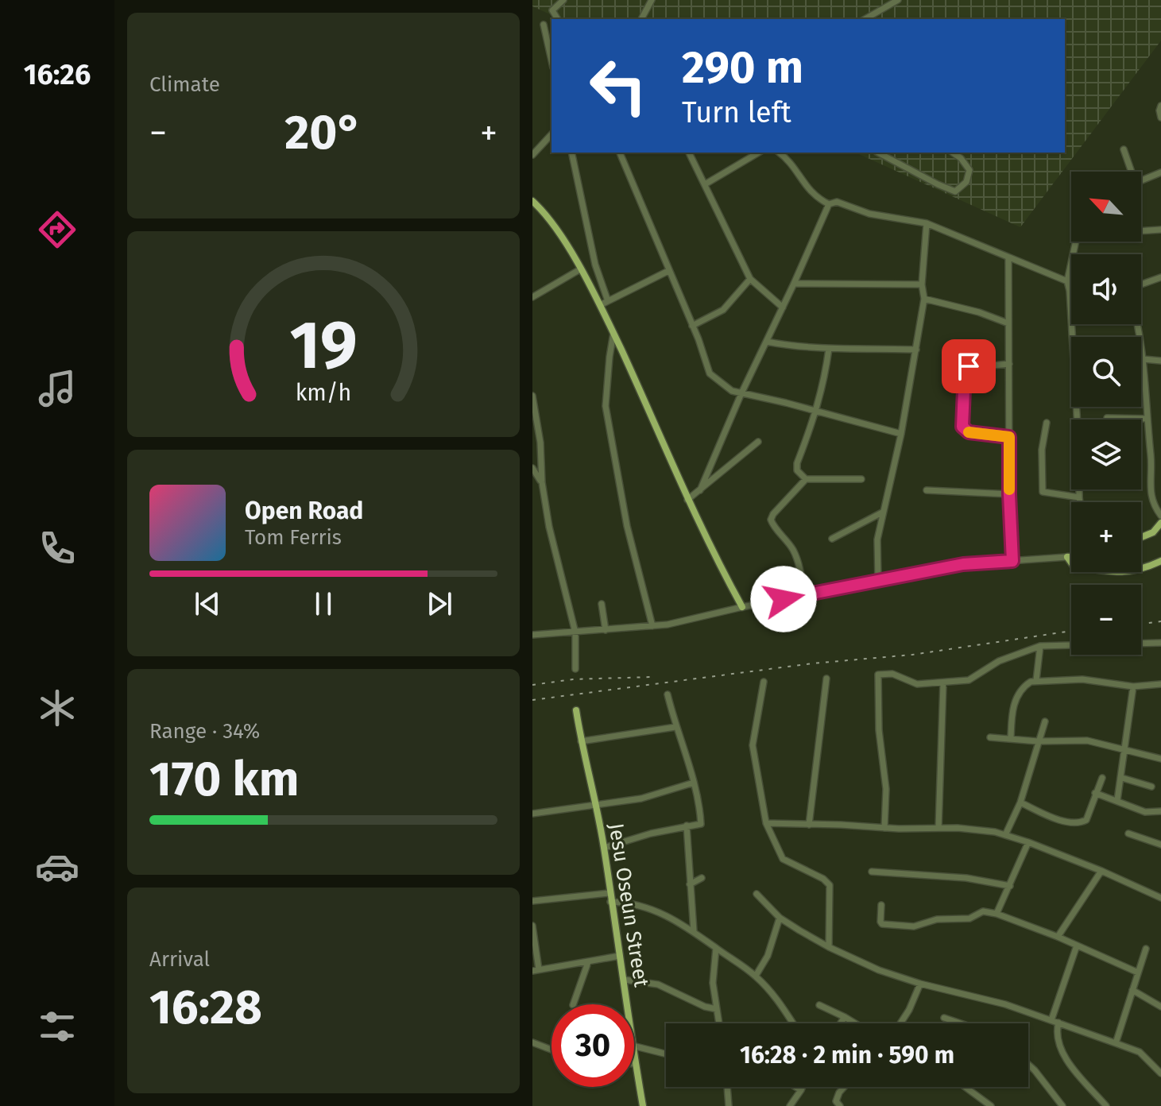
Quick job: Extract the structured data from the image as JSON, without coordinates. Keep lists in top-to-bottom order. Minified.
{"streets":{"main road":["Jesu Oseun Street"]},"north":"top left","page":{"tabs":"16:26","tile":["Climate",["Range · 34%","170 km"],["Arrival","16:28"]],"turn":["290 m","Turn left"],"heat":["−","20°","+"],"map_buttons":["+","−"],"song":["Open Road","Tom Ferris"],"limit":"30","trip":"16:28 · 2 min · 590 m","gauge":["19","km/h"]}}
